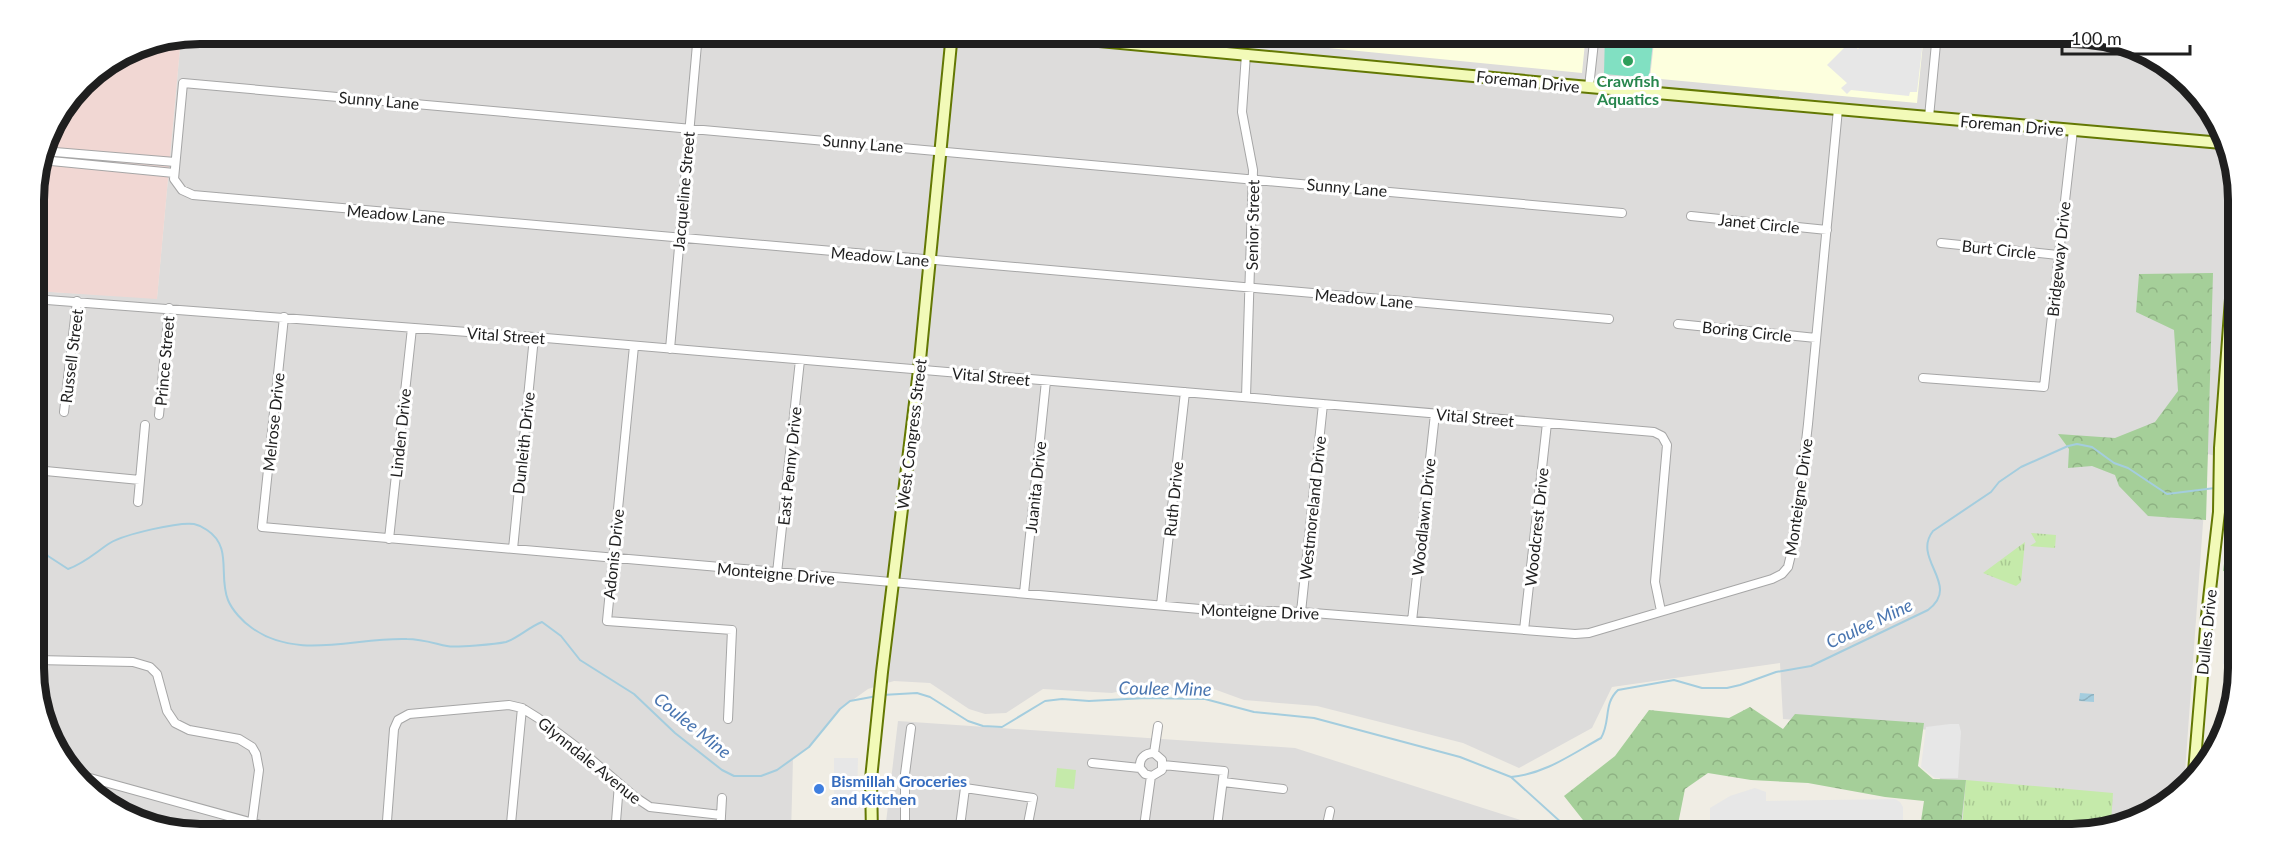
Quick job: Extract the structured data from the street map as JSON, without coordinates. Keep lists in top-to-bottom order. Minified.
{"streets":{"street":["Foreman Drive","Sunny Lane","Jacqueline Street","Meadow Lane","Janet Circle","Senior Street","Burt Circle","Bridgeway Drive","Boring Circle","Vital Street","Russell Street","Prince Street","Melrose Drive","Linden Drive","West Congress Street","Dunleith Drive","East Penny Drive","Juanita Drive","Monteigne Drive","Ruth Drive","Westmoreland Drive","Woodlawn Drive","Woodcrest Drive","Adonis Drive","Dulles Drive","Glynndale Avenue"]},"crossings":[["Foreman Drive","Senior Street"],["Foreman Drive","Bridgeway Drive"],["Foreman Drive","Monteigne Drive"],["Sunny Lane","Jacqueline Street"],["Sunny Lane","Senior Street"],["Sunny Lane","West Congress Street"],["Jacqueline Street","Meadow Lane"],["Jacqueline Street","Vital Street"],["Meadow Lane","Senior Street"],["Meadow Lane","West Congress Street"],["Janet Circle","Monteigne Drive"],["Senior Street","Vital Street"],["Burt Circle","Bridgeway Drive"],["Boring Circle","Monteigne Drive"],["Vital Street","Russell Street"],["Vital Street","Prince Street"],["Vital Street","Melrose Drive"],["Vital Street","Linden Drive"],["Vital Street","West Congress Street"],["Vital Street","Dunleith Drive"],["Vital Street","East Penny Drive"],["Vital Street","Juanita Drive"],["Vital Street","Monteigne Drive"],["Vital Street","Ruth Drive"],["Vital Street","Westmoreland Drive"],["Vital Street","Woodlawn Drive"],["Vital Street","Woodcrest Drive"],["Vital Street","Adonis Drive"],["Melrose Drive","Monteigne Drive"],["Linden Drive","Monteigne Drive"],["West Congress Street","Monteigne Drive"],["Dunleith Drive","Monteigne Drive"],["East Penny Drive","Monteigne Drive"],["Juanita Drive","Monteigne Drive"],["Monteigne Drive","Ruth Drive"],["Monteigne Drive","Westmoreland Drive"],["Monteigne Drive","Woodlawn Drive"],["Monteigne Drive","Woodcrest Drive"],["Monteigne Drive","Adonis Drive"]],"water":["Coulee Mine"],"places":["Crawfish Aquatics","Bismillah Groceries and Kitchen"],"scale_bar":"100 m"}
